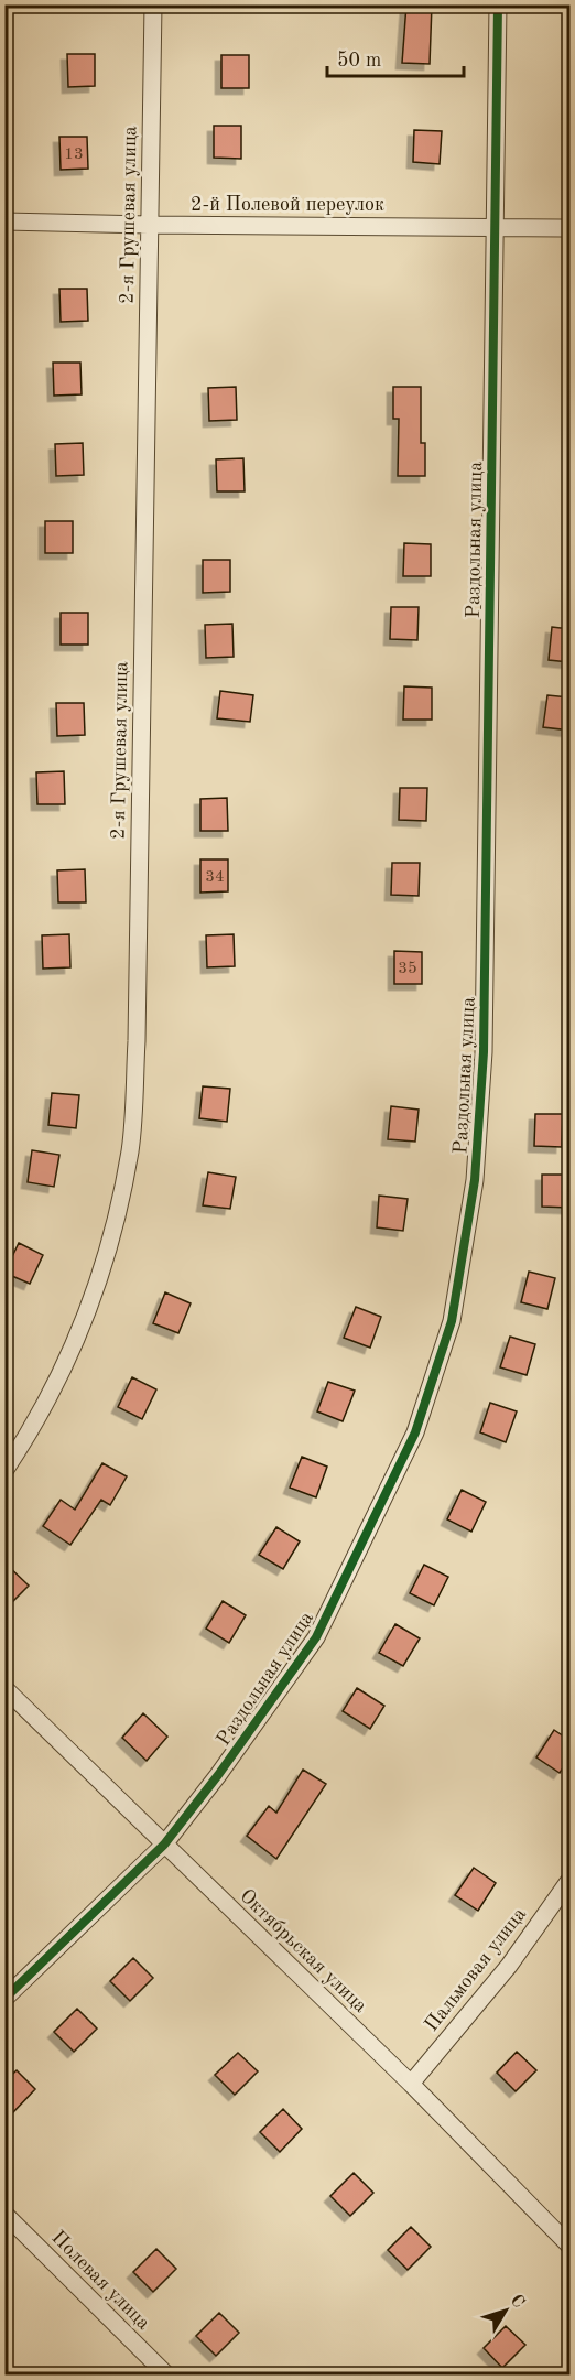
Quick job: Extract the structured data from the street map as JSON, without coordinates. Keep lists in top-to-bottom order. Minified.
{"streets":{"street":["2-й Полевой переулок","2-я Грушевая улица","Раздольная улица","Октябрьская улица","Пальмовая улица","Полевая улица"]},"crossings":[["2-й Полевой переулок","2-я Грушевая улица"],["2-й Полевой переулок","Раздольная улица"],["Раздольная улица","Октябрьская улица"],["Октябрьская улица","Пальмовая улица"]],"house_numbers":["13","34","35"],"scale_bar":"50 m","north":"top right"}
